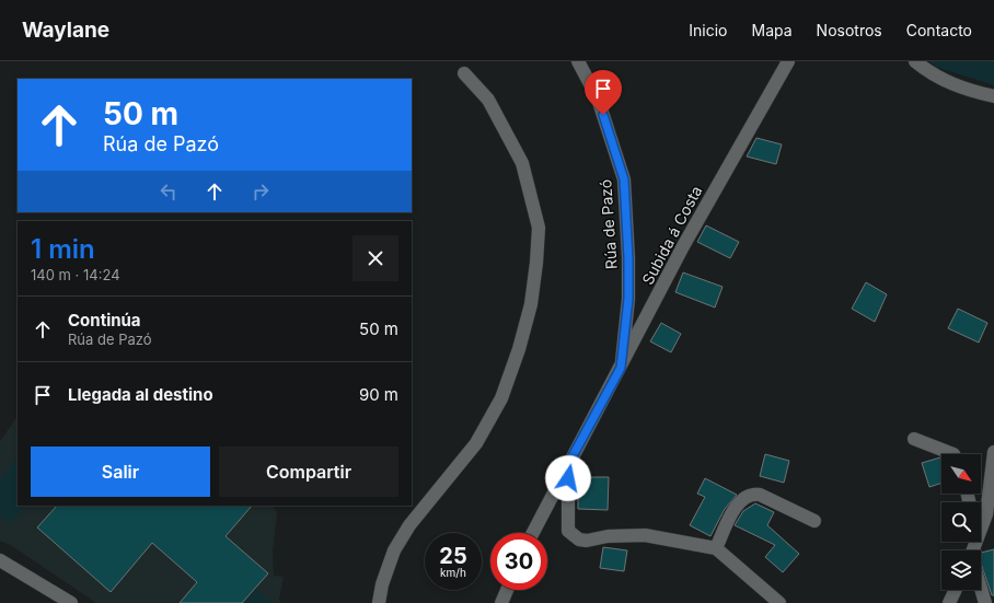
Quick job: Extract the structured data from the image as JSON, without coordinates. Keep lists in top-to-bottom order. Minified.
{"streets":{"street":["Rúa de Pazó","Subida á Costa"]},"crossings":[["Rúa de Pazó","Subida á Costa"]],"north":"bottom right","page":{"header":"Waylane","nav":["Inicio","Mapa","Nosotros","Contacto"],"turn":["50 m","Rúa de Pazó"],"heading":["1 min","140 m · 14:24"],"list":[{"name":"Continúa","note":"Rúa de Pazó","value":"50 m"},{"name":"Llegada al destino","value":"90 m"}],"buttons":["Salir","Compartir"],"speed":"25 km/h","limit":"30"}}
